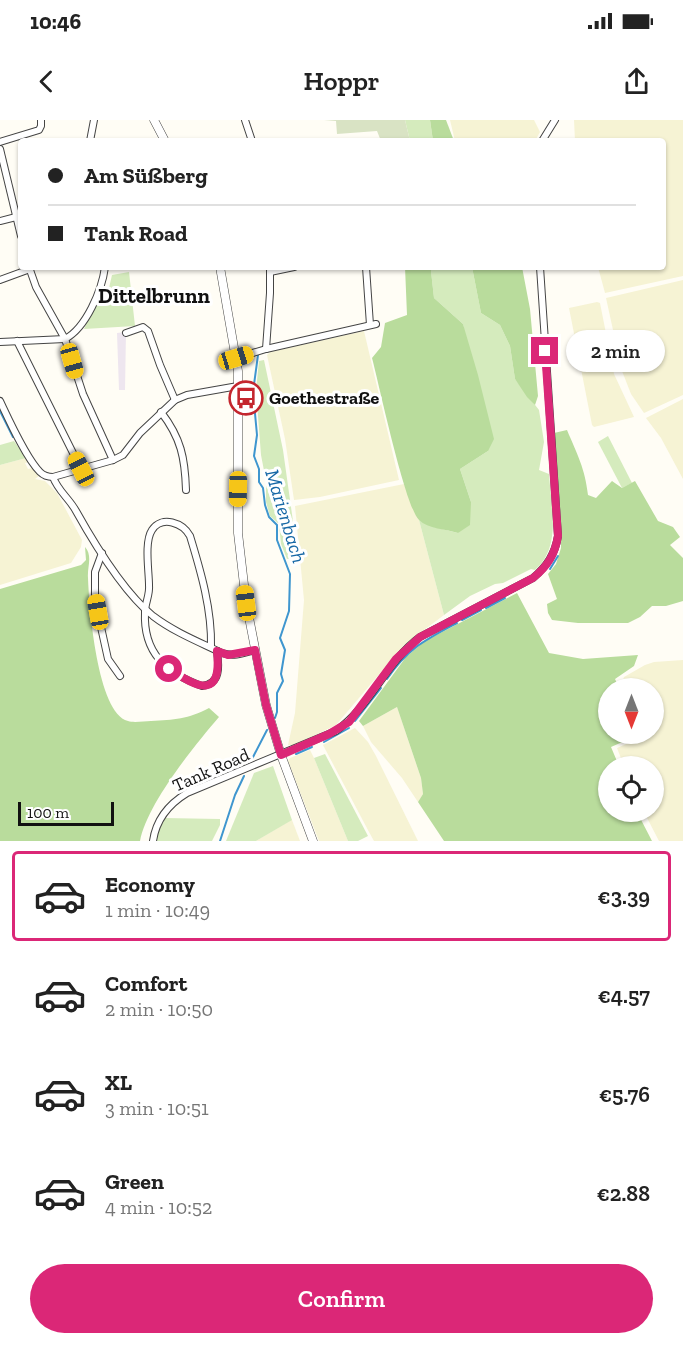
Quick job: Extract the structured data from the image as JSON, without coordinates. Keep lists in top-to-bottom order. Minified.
{"streets":{"street":["Tank Road"]},"districts":["Dittelbrunn"],"water":["Marienbach"],"places":{"bus stop":["Goethestraße"]},"scale_bar":"100 m","north":"bottom","page":{"status":"10:46","header":"Hoppr","banner":["Am Süßberg","Tank Road"],"bubble":"2 min","scale":"100 m","list":[{"name":"Economy","note":"1 min · 10:49","value":"€3.39"},{"name":"Comfort","note":"2 min · 10:50","value":"€4.57"},{"name":"XL","note":"3 min · 10:51","value":"€5.76"},{"name":"Green","note":"4 min · 10:52","value":"€2.88"}],"buttons":"Confirm"}}
